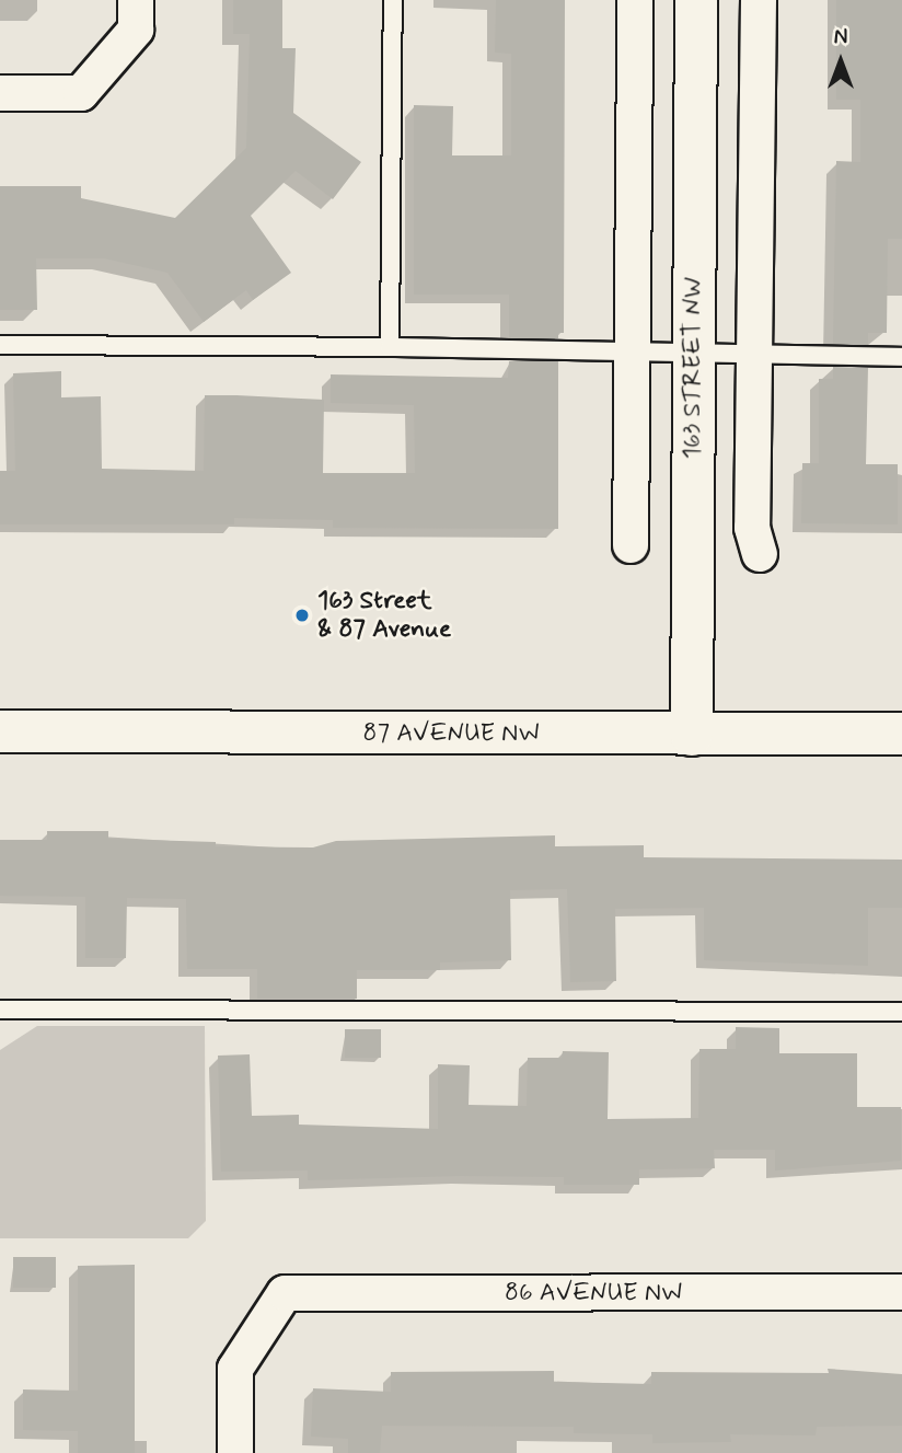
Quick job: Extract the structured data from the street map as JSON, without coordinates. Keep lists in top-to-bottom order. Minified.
{"streets":{"main road":["163 STREET NW","87 AVENUE NW"],"street":["86 AVENUE NW"]},"crossings":[["163 STREET NW","87 AVENUE NW"]],"places":["163 Street & 87 Avenue"],"north":"top"}
